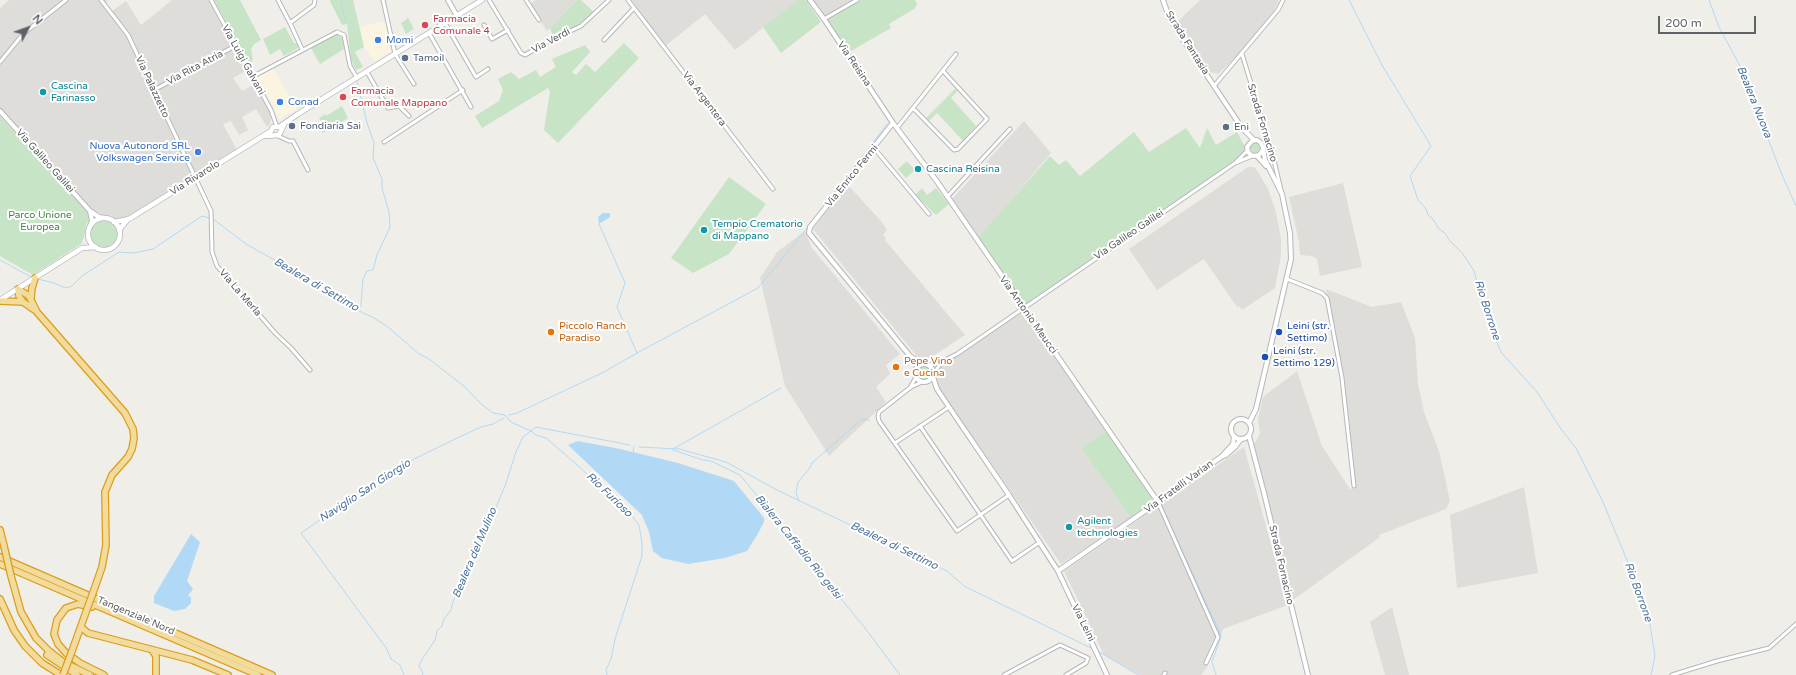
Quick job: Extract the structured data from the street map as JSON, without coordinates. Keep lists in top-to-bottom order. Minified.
{"streets":{"highway":["Tangenziale Nord"],"main road":["Via Rivarolo"],"street":["Via Verdi","Strada Fantasia","Via Luigi Galvani","Via Reisina","Via Rita Atria","Via Palazzetto","Via Argentera","Strada Fornacino","Via Galileo Galilei","Via Enrico Fermi","Via La Merla","Via Antonio Meucci","Via Fratelli Varian","Via Leinì"]},"crossings":[["Via Luigi Galvani","Via Rita Atria"],["Via Luigi Galvani","Via Rivarolo"],["Via Reisina","Via Enrico Fermi"],["Via Reisina","Via Antonio Meucci"],["Via Rita Atria","Via Palazzetto"],["Via Palazzetto","Via Rivarolo"],["Via Palazzetto","Via La Merla"],["Strada Fornacino","Via Galileo Galilei"],["Strada Fornacino","Via Fratelli Varian"],["Via Galileo Galilei","Via Rivarolo"],["Via Galileo Galilei","Via Antonio Meucci"],["Via Rivarolo","Via La Merla"],["Via Antonio Meucci","Via Fratelli Varian"],["Via Fratelli Varian","Via Leinì"]],"water":["Bealera Nuova","Bealera di Settimo","Rio Borrone","Naviglio San Giorgio","Rio Furioso","Bialera Caffadio Rio gelsi","Bealera del Mulino"],"parks":["Parco Unione Europea"],"places":["Farmacia Comunale 4","Momi","Tamoil","Cascina Farinasso","Farmacia Comunale Mappano","Conad","Fondiaria Sai","Eni","Nuova Autonord SRL Volkswagen Service","Cascina Reisina","Tempio Crematorio di Mappano","Piccolo Ranch Paradiso","Leini (str. Settimo)","Leini (str. Settimo 129)","Pepe Vino e Cucina","Agilent technologies"],"scale_bar":"200 m","north":"top right"}
